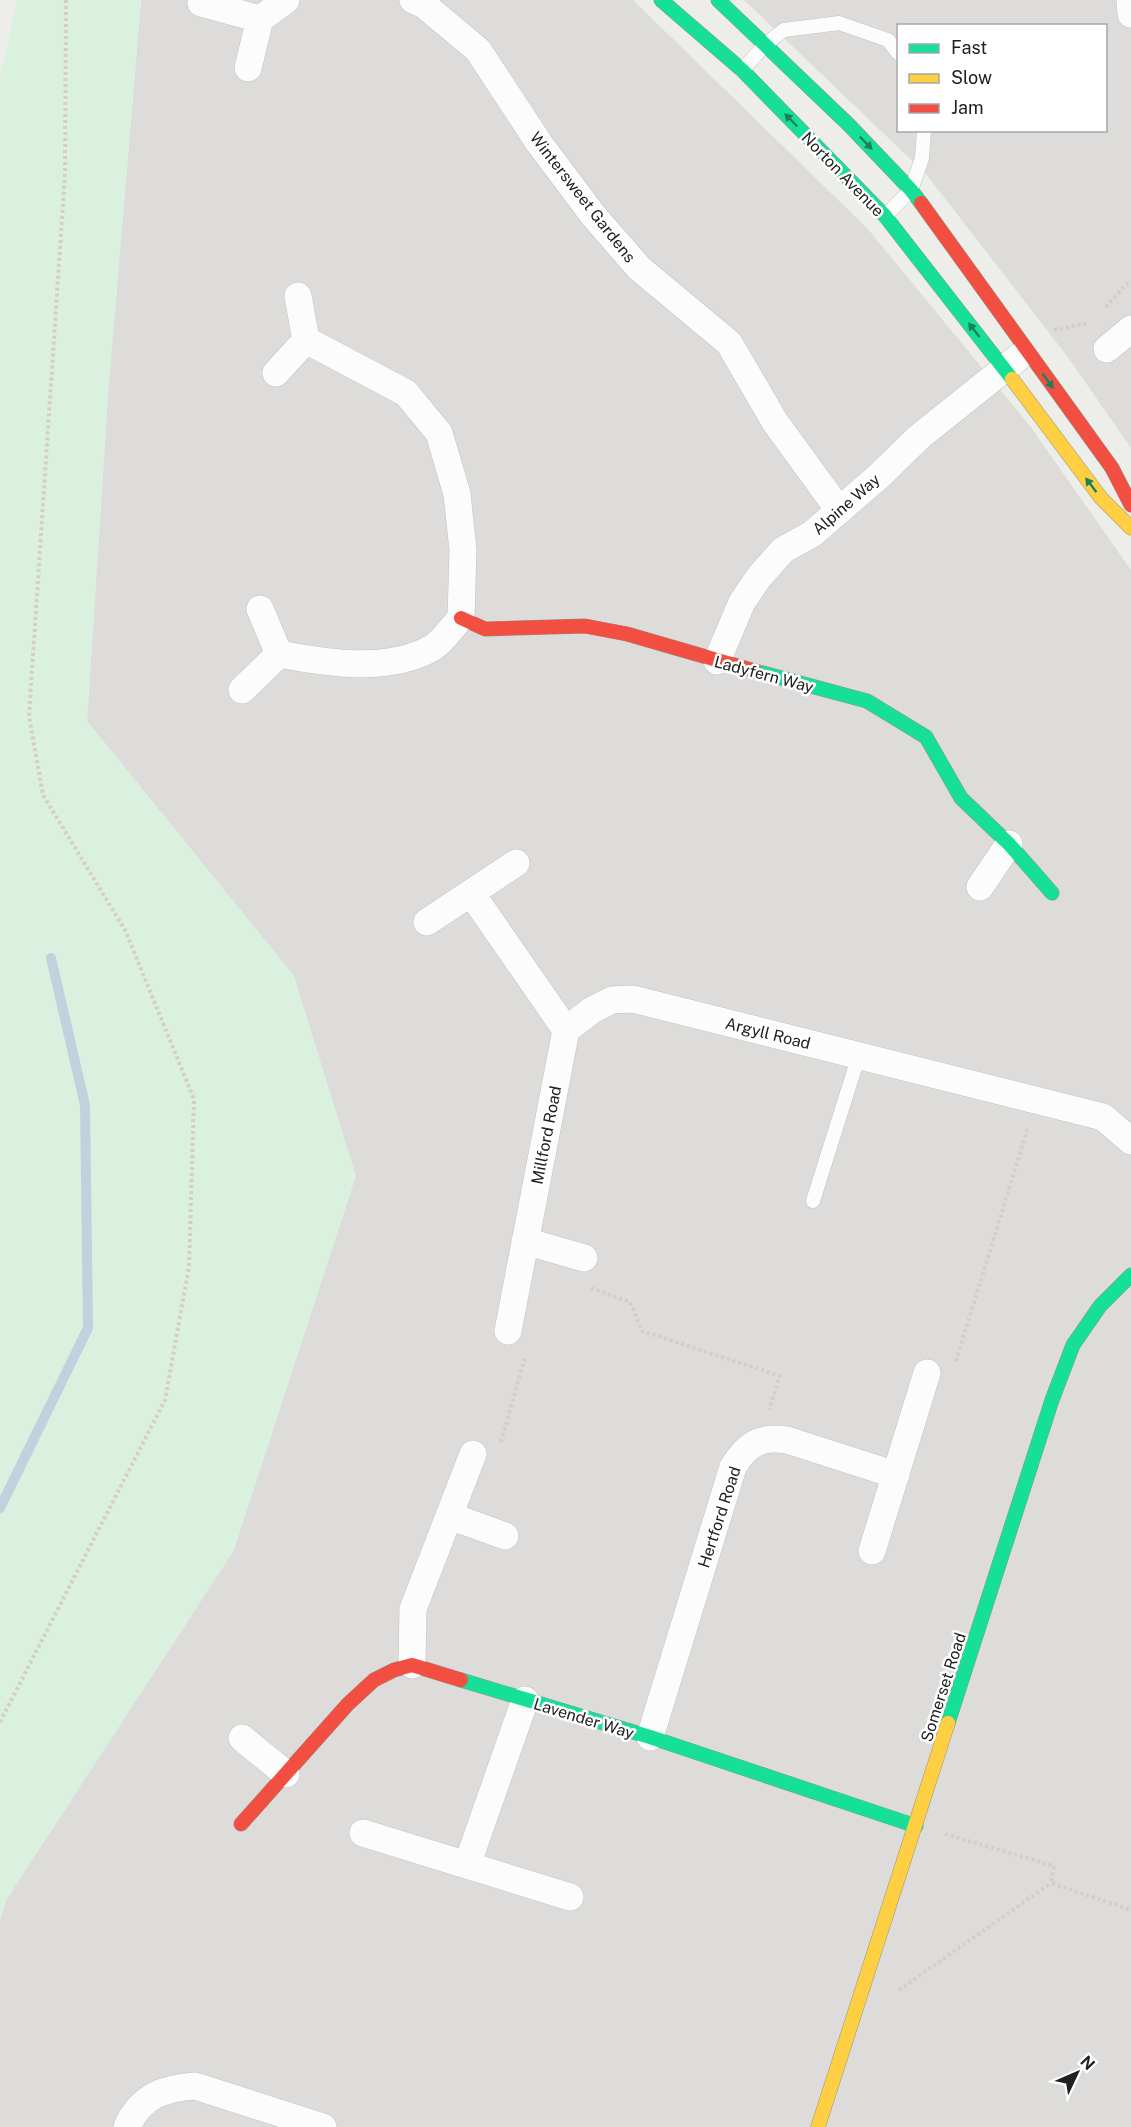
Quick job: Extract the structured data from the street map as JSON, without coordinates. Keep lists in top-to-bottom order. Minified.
{"streets":{"street":["Norton Avenue","Wintersweet Gardens","Alpine Way","Ladyfern Way","Argyll Road","Millford Road","Hertford Road","Somerset Road","Lavender Way"]},"crossings":[["Norton Avenue","Alpine Way"],["Wintersweet Gardens","Alpine Way"],["Alpine Way","Ladyfern Way"],["Argyll Road","Millford Road"],["Hertford Road","Lavender Way"],["Somerset Road","Lavender Way"]],"legend":["Fast","Slow","Jam"],"north":"top right"}
